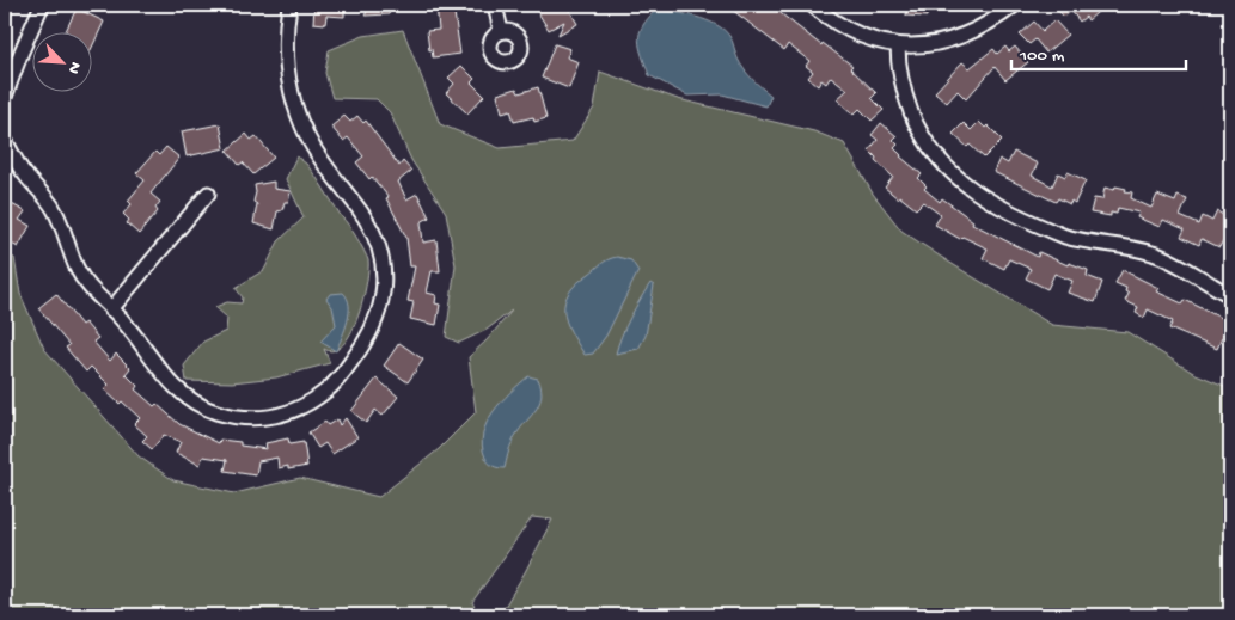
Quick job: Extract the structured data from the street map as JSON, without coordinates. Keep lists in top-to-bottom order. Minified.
{"scale_bar":"100 m","north":"bottom right"}
